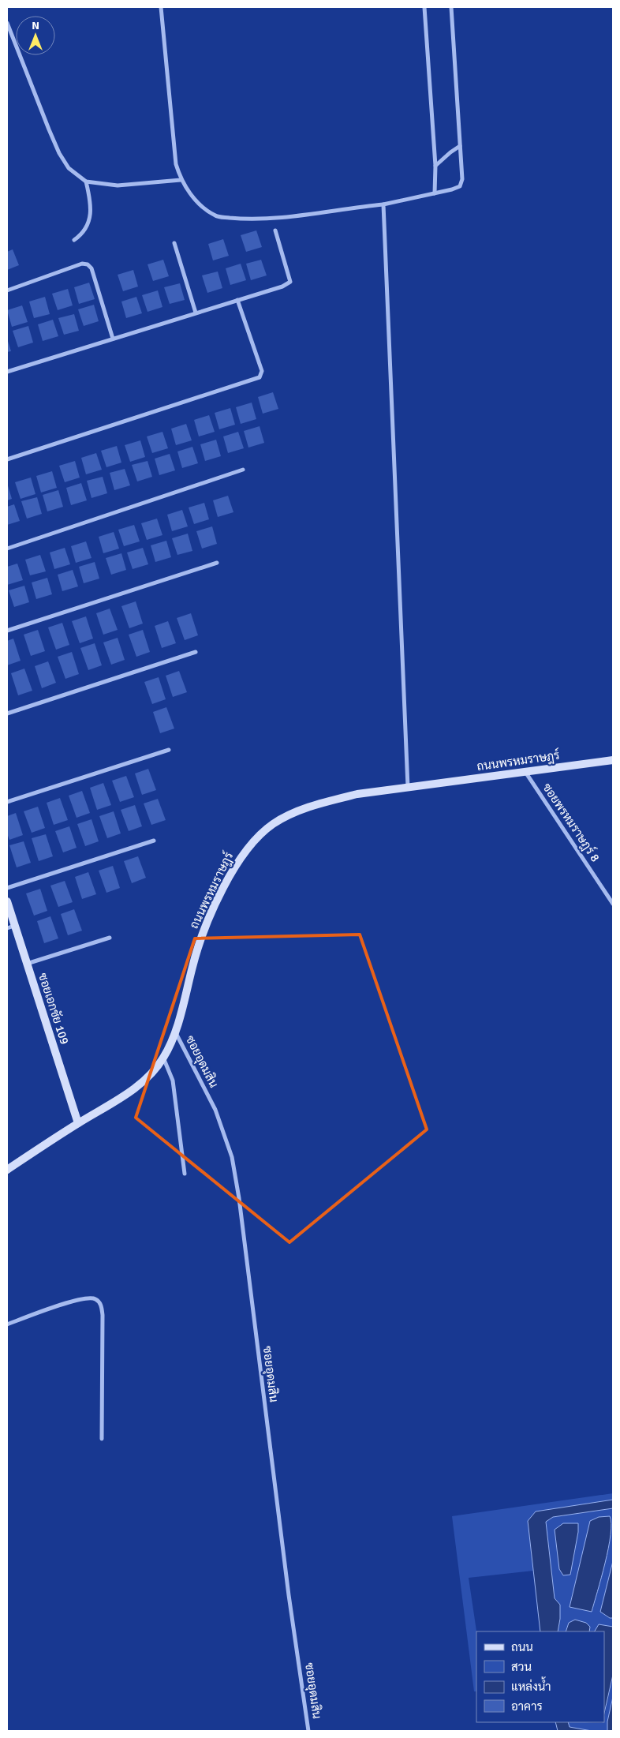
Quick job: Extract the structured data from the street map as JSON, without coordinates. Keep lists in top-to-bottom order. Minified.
{"streets":{"street":["ถนนพรหมราษฎร์","ซอยพรหมราษฎร์ 8","ซอยเอกชัย 109","ซอยอุดมสิน"]},"crossings":[["ถนนพรหมราษฎร์","ซอยพรหมราษฎร์ 8"],["ถนนพรหมราษฎร์","ซอยเอกชัย 109"],["ถนนพรหมราษฎร์","ซอยอุดมสิน"]],"legend":["ถนน","สวน","แหล่งน้ำ","อาคาร"],"north":"top"}
